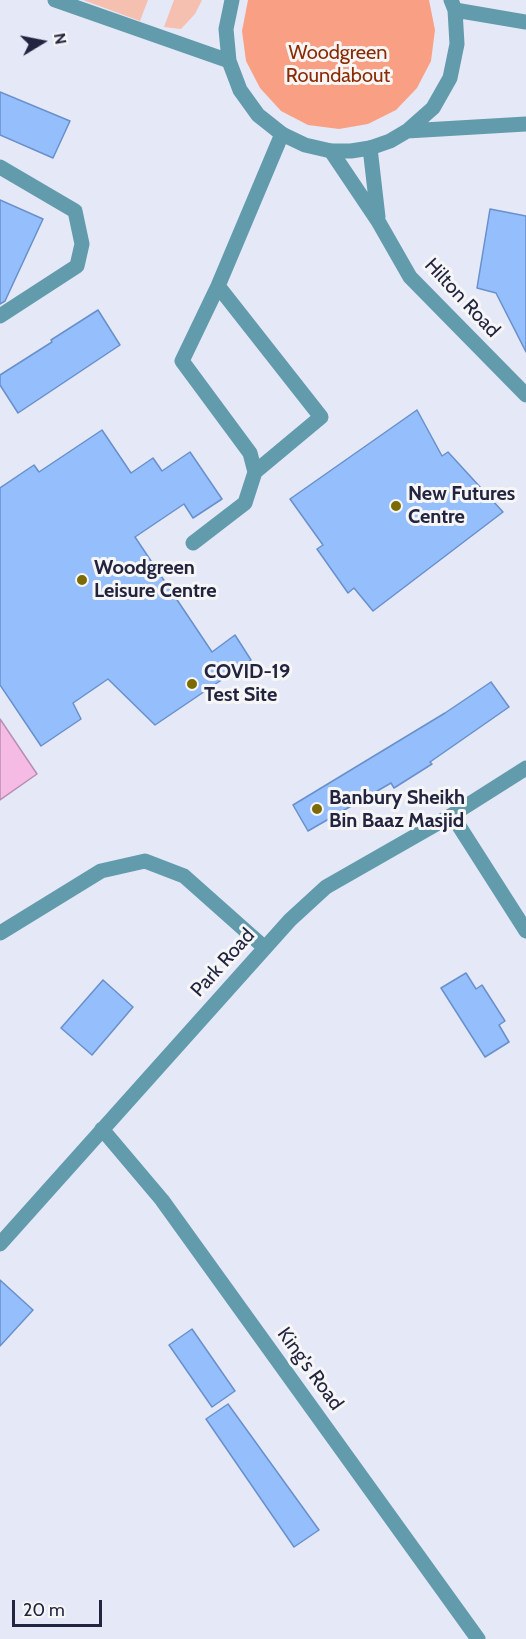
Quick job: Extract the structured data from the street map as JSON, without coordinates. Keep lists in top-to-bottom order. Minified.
{"streets":{"street":["Hilton Road","Park Road","King's Road"]},"crossings":[["Park Road","King's Road"]],"parks":["Woodgreen Roundabout"],"places":["New Futures Centre","Woodgreen Leisure Centre","COVID-19 Test Site","Banbury Sheikh Bin Baaz Masjid"],"scale_bar":"20 m","north":"right"}
